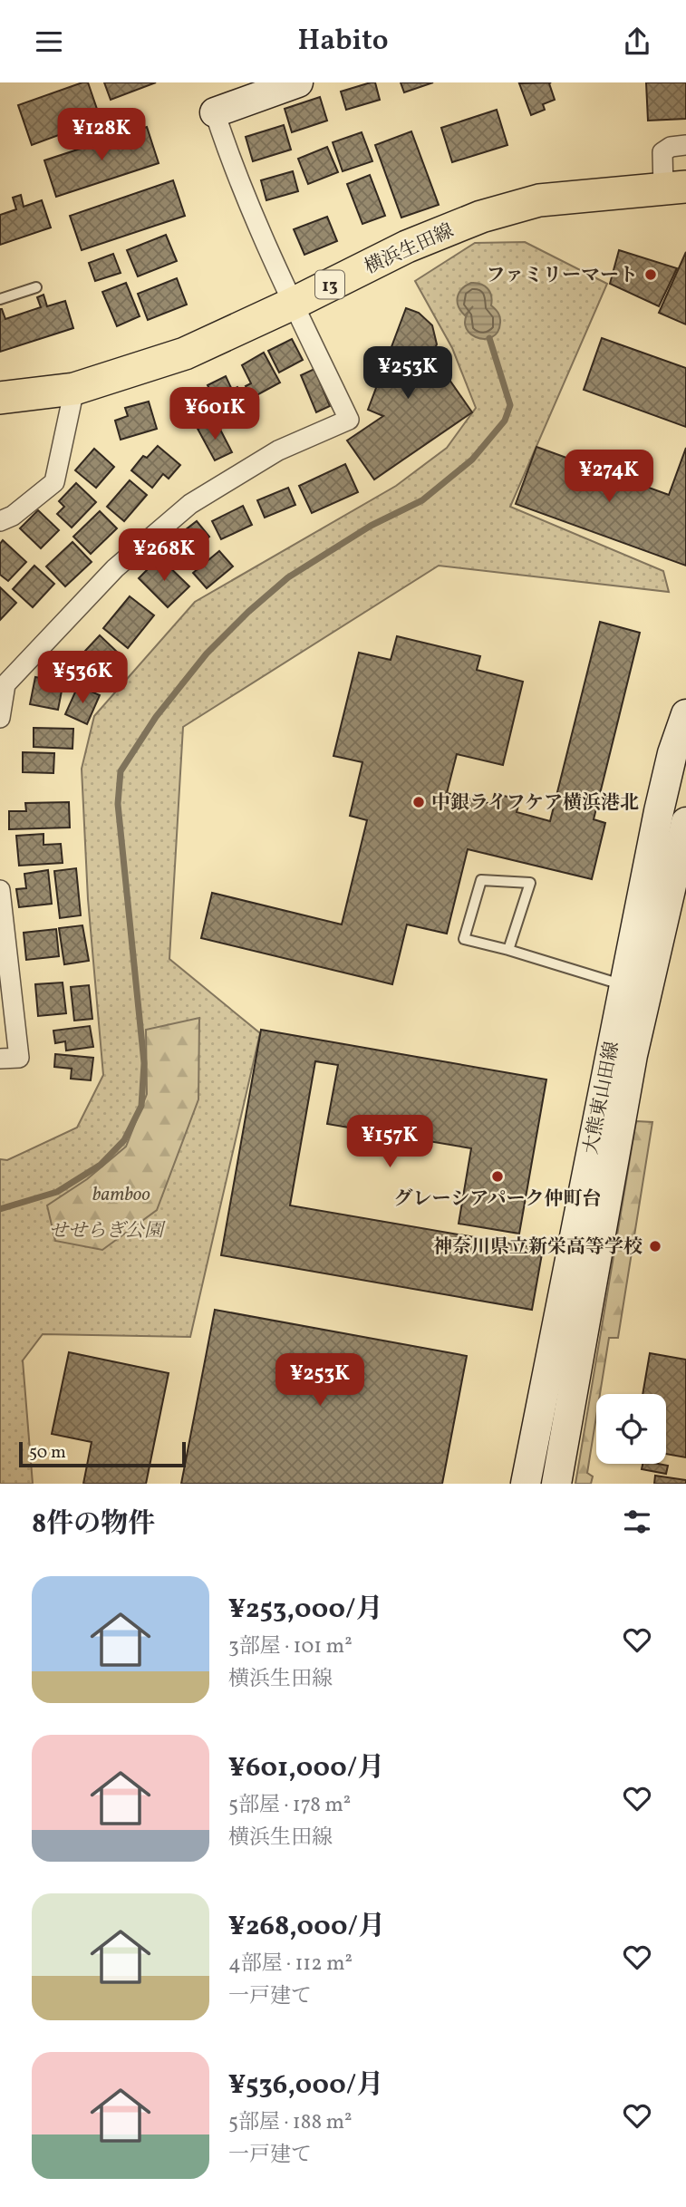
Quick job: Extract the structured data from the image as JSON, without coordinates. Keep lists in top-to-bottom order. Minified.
{"streets":{"main road":["横浜生田線","13"],"street":["大熊東山田線"]},"parks":["bamboo","せせらぎ公園"],"places":["ファミリーマート","中銀ライフケア横浜港北","グレーシアパーク仲町台","神奈川県立新栄高等学校"],"scale_bar":"50 m","page":{"header":"Habito","price":["¥128K","¥253K","¥601K","¥274K","¥268K","¥536K","¥157K","¥253K"],"scale":"50 m","heading":"8件の物件","list":[{"name":"¥253,000/月","note":"3部屋 · 101 m² · 横浜生田線"},{"name":"¥601,000/月","note":"5部屋 · 178 m² · 横浜生田線"},{"name":"¥268,000/月","note":"4部屋 · 112 m² · 一戸建て"},{"name":"¥536,000/月","note":"5部屋 · 188 m² · 一戸建て"}]}}
